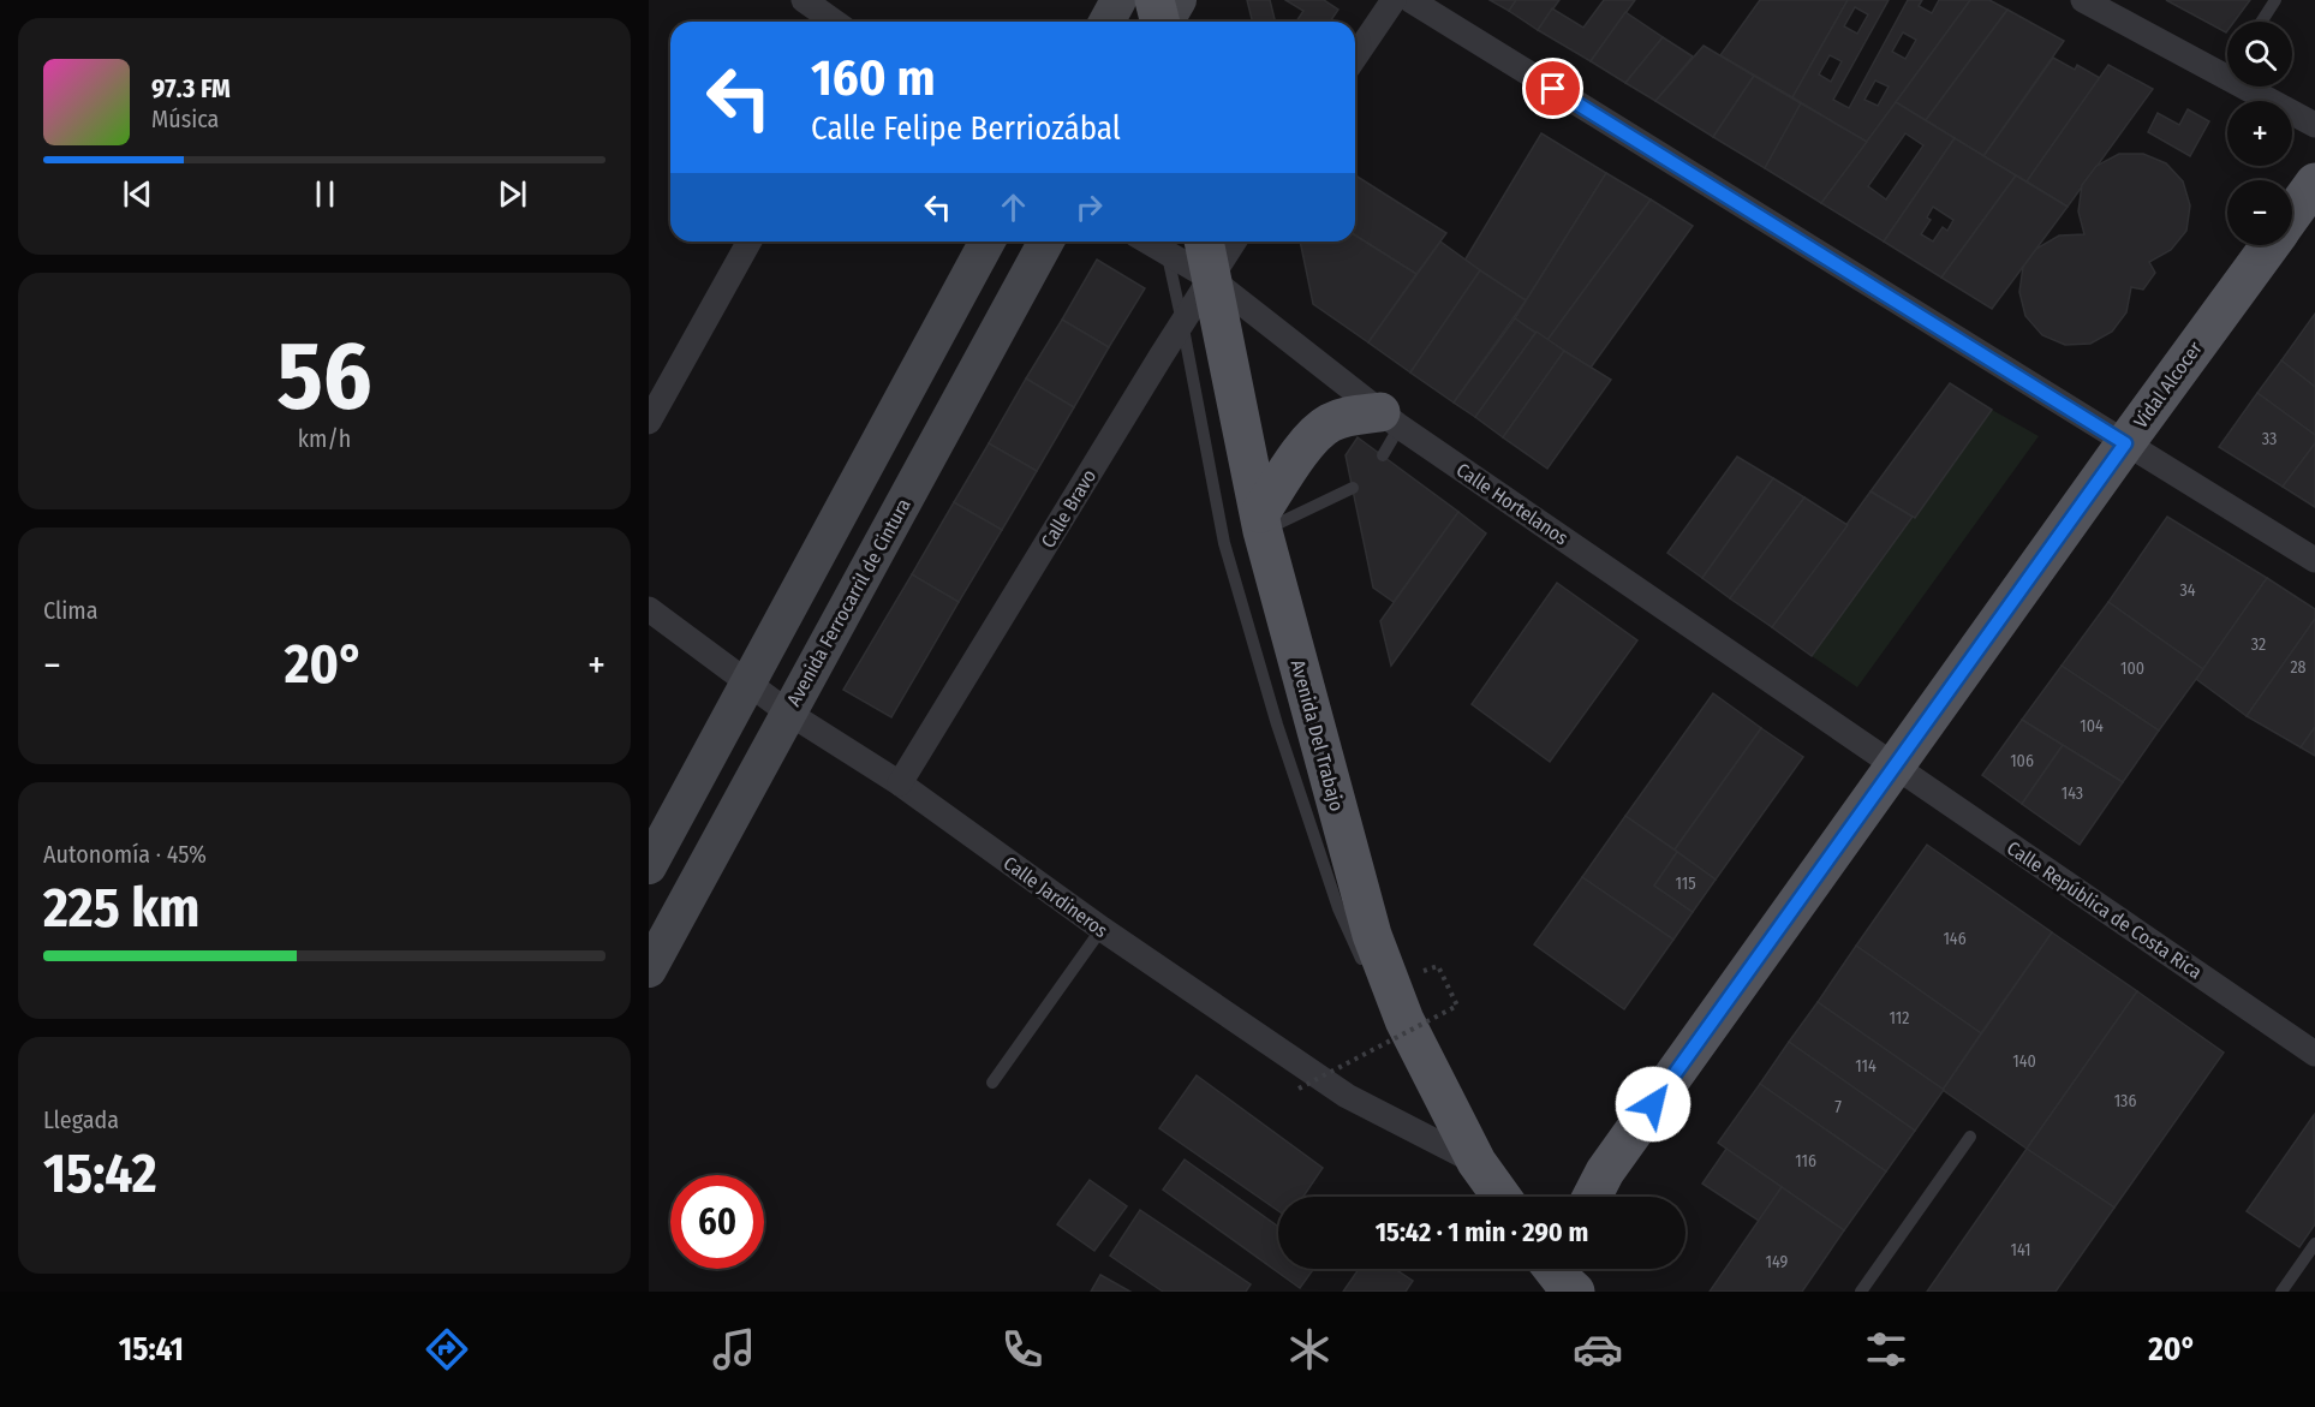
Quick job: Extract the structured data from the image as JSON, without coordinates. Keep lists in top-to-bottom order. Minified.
{"streets":{"main road":["Vidal Alcocer","Avenida Del Trabajo"],"street":["Calle Hortelanos","Calle Bravo","Avenida Ferrocarril de Cintura","Calle Jardineros","Calle República de Costa Rica"]},"crossings":[["Vidal Alcocer","Calle Hortelanos"],["Vidal Alcocer","Calle República de Costa Rica"],["Calle Hortelanos","Calle Bravo"],["Calle Hortelanos","Avenida Del Trabajo"],["Calle Hortelanos","Calle República de Costa Rica"],["Calle Bravo","Avenida Del Trabajo"],["Calle Bravo","Calle Jardineros"],["Avenida Ferrocarril de Cintura","Calle Jardineros"],["Avenida Del Trabajo","Calle Jardineros"]],"house_numbers":["33","34","32","28","100","104","106","143","115","146","112","140","114","136","7","116","141","149"],"page":{"map_buttons":["+","−"],"turn":["160 m","Calle Felipe Berriozábal"],"song":["97.3 FM","Música"],"tile":[["56","km/h"],"Clima",["Autonomía · 45%","225 km"],["Llegada","15:42"]],"heat":["−","20°","+"],"limit":"60","trip":"15:42 · 1 min · 290 m","tabs":["15:41","20°"]}}
